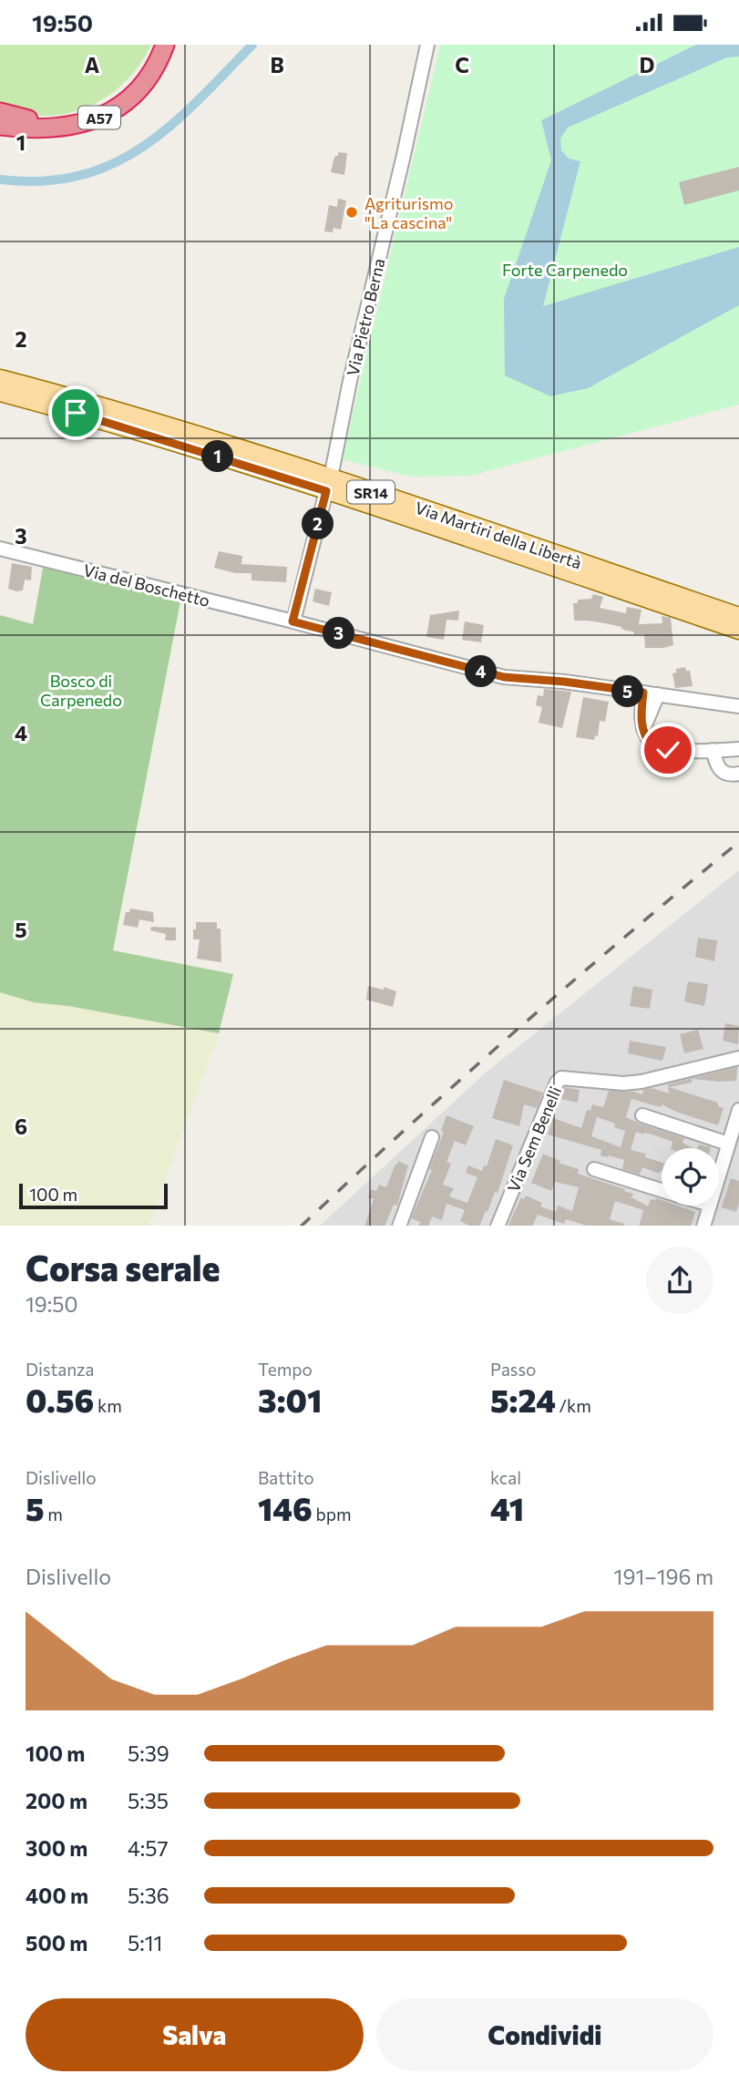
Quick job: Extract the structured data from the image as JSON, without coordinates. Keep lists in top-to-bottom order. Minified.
{"streets":{"highway":["A57"],"main road":["SR14","Via Martiri della Libertà"],"street":["Via Pietro Berna","Via del Boschetto","Via Sem Benelli"]},"crossings":[["Via Pietro Berna","Via Martiri della Libertà"],["Via Pietro Berna","Via del Boschetto"]],"parks":["Forte Carpenedo","Bosco di Carpenedo"],"places":["Agriturismo \"La cascina\""],"scale_bar":"100 m","page":{"status":"19:50","pins":["1","2","3","4","5"],"scale":"100 m","heading":["Corsa serale","19:50"],"stats":[["Distanza","0.56 km"],["Tempo","3:01"],["Passo","5:24 /km"],["Dislivello","5 m"],["Battito","146 bpm"],["kcal","41"]],"chart":["Dislivello","191–196 m"],"list":[{"name":"100 m","note":"5:39"},{"name":"200 m","note":"5:35"},{"name":"300 m","note":"4:57"},{"name":"400 m","note":"5:36"},{"name":"500 m","note":"5:11"}],"buttons":["Salva","Condividi"]},"grid":{"columns":["A","B","C","D"],"rows":["1","2","3","4","5","6"]}}
